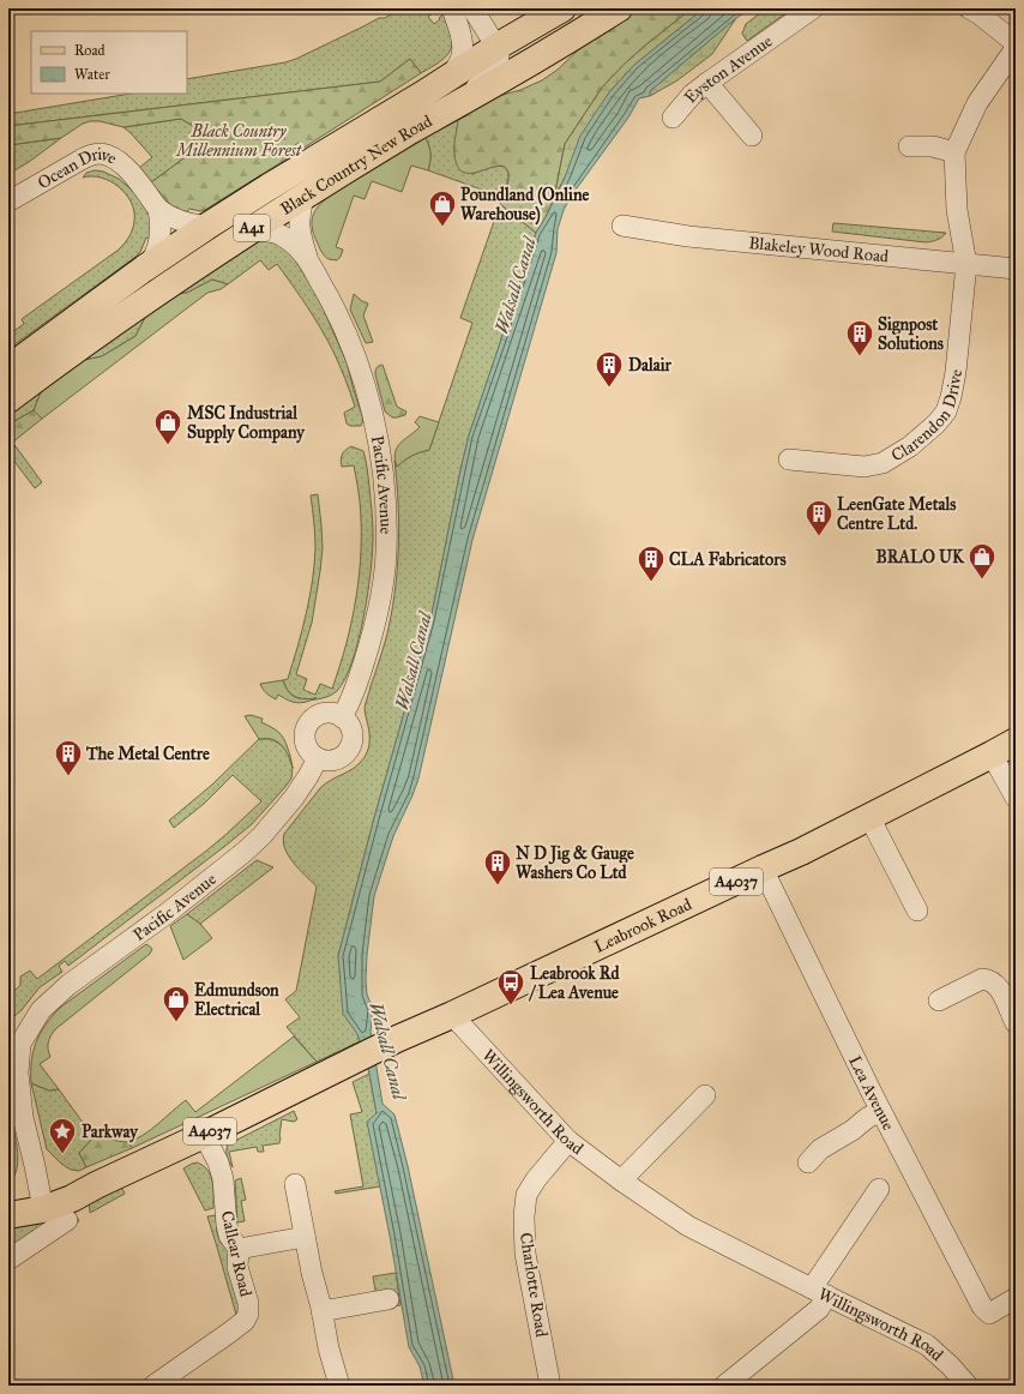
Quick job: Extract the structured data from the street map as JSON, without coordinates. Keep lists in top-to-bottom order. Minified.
{"streets":{"main road":["Black Country New Road","A41","A4037","Leabrook Road"],"street":["Eyston Avenue","Ocean Drive","Blakeley Wood Road","Clarendon Drive","Pacific Avenue","Lea Avenue","Willingsworth Road","Callear Road","Charlotte Road"]},"crossings":[["Black Country New Road","Ocean Drive"],["Black Country New Road","Pacific Avenue"],["Blakeley Wood Road","Clarendon Drive"],["Pacific Avenue","A4037"],["A4037","Leabrook Road"],["A4037","Callear Road"],["Leabrook Road","Lea Avenue"],["Leabrook Road","Willingsworth Road"],["Leabrook Road","Callear Road"],["Willingsworth Road","Charlotte Road"]],"water":["Walsall Canal"],"parks":["Black Country Millennium Forest"],"places":{"shop":["Poundland (Online Warehouse)","MSC Industrial Supply Company","BRALO UK","Edmundson Electrical"],"building":["Signpost Solutions","Dalair","LeenGate Metals Centre Ltd.","CLA Fabricators","The Metal Centre","N D Jig & Gauge Washers Co Ltd"],"bus stop":["Leabrook Rd / Lea Avenue"],"place":["Parkway"]},"legend":["Road","Water"]}
